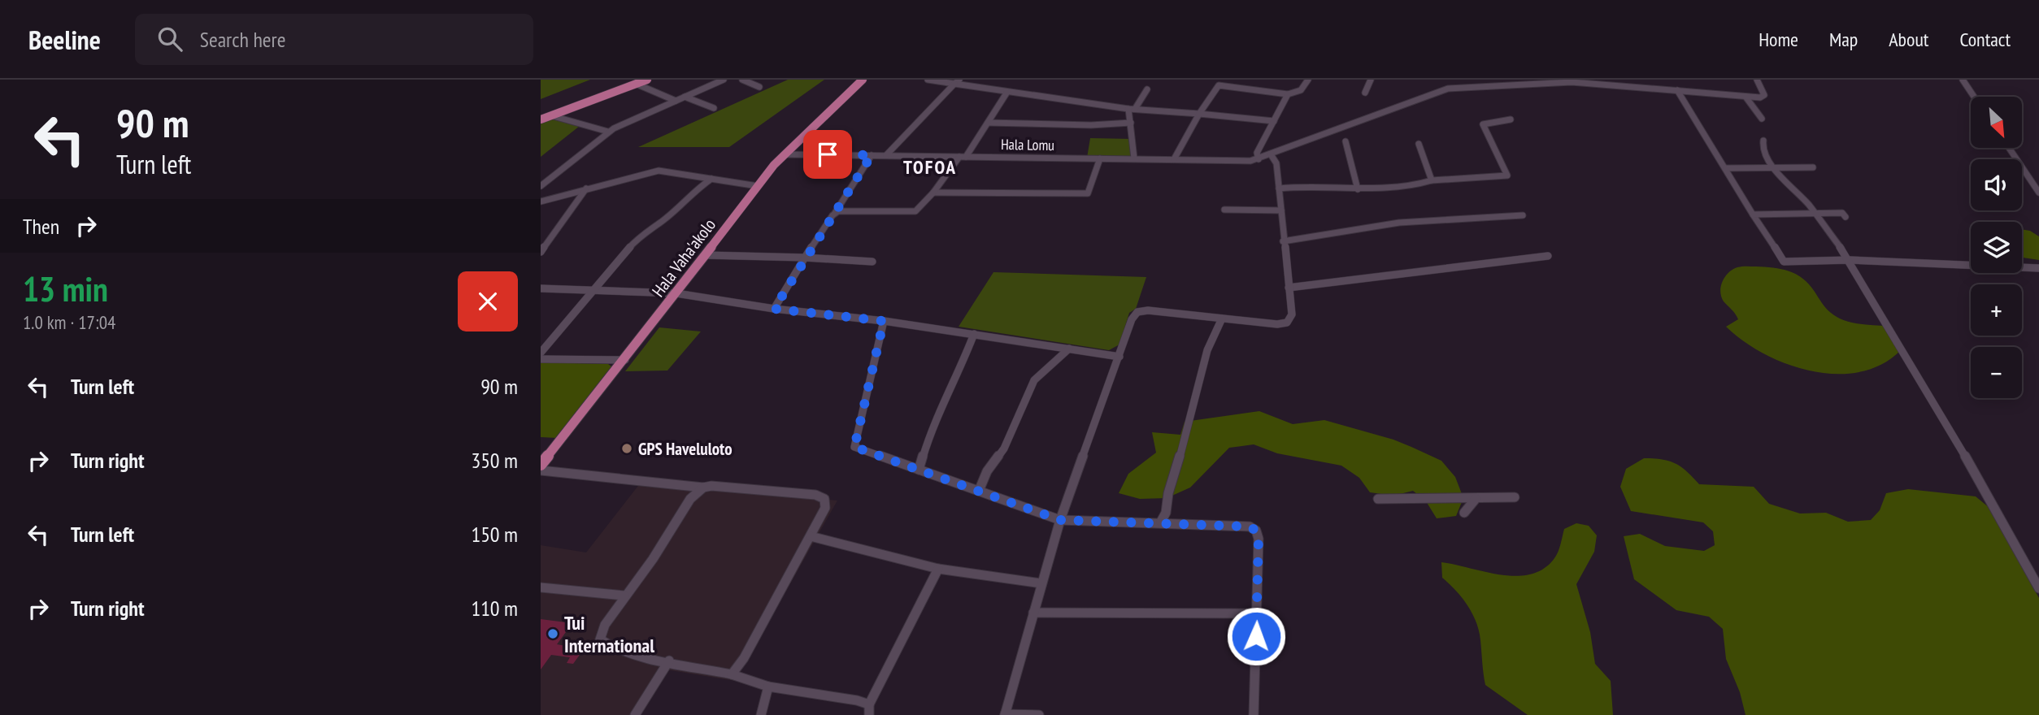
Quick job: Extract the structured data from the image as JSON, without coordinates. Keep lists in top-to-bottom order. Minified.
{"streets":{"main road":["Hala Vaha'akolo"],"street":["Hala Lomu"]},"crossings":[["Hala Lomu","Hala Vaha'akolo"]],"districts":["TOFOA"],"places":["GPS Haveluloto","Tui International"],"north":"bottom right","page":{"header":"Beeline","search":"Search here","nav":["Home","Map","About","Contact"],"turn":["90 m","Turn left"],"map_buttons":["+","−"],"then":"Then","heading":["13 min","1.0 km · 17:04"],"list":[{"name":"Turn left","value":"90 m"},{"name":"Turn right","value":"350 m"},{"name":"Turn left","value":"150 m"},{"name":"Turn right","value":"110 m"}]}}
